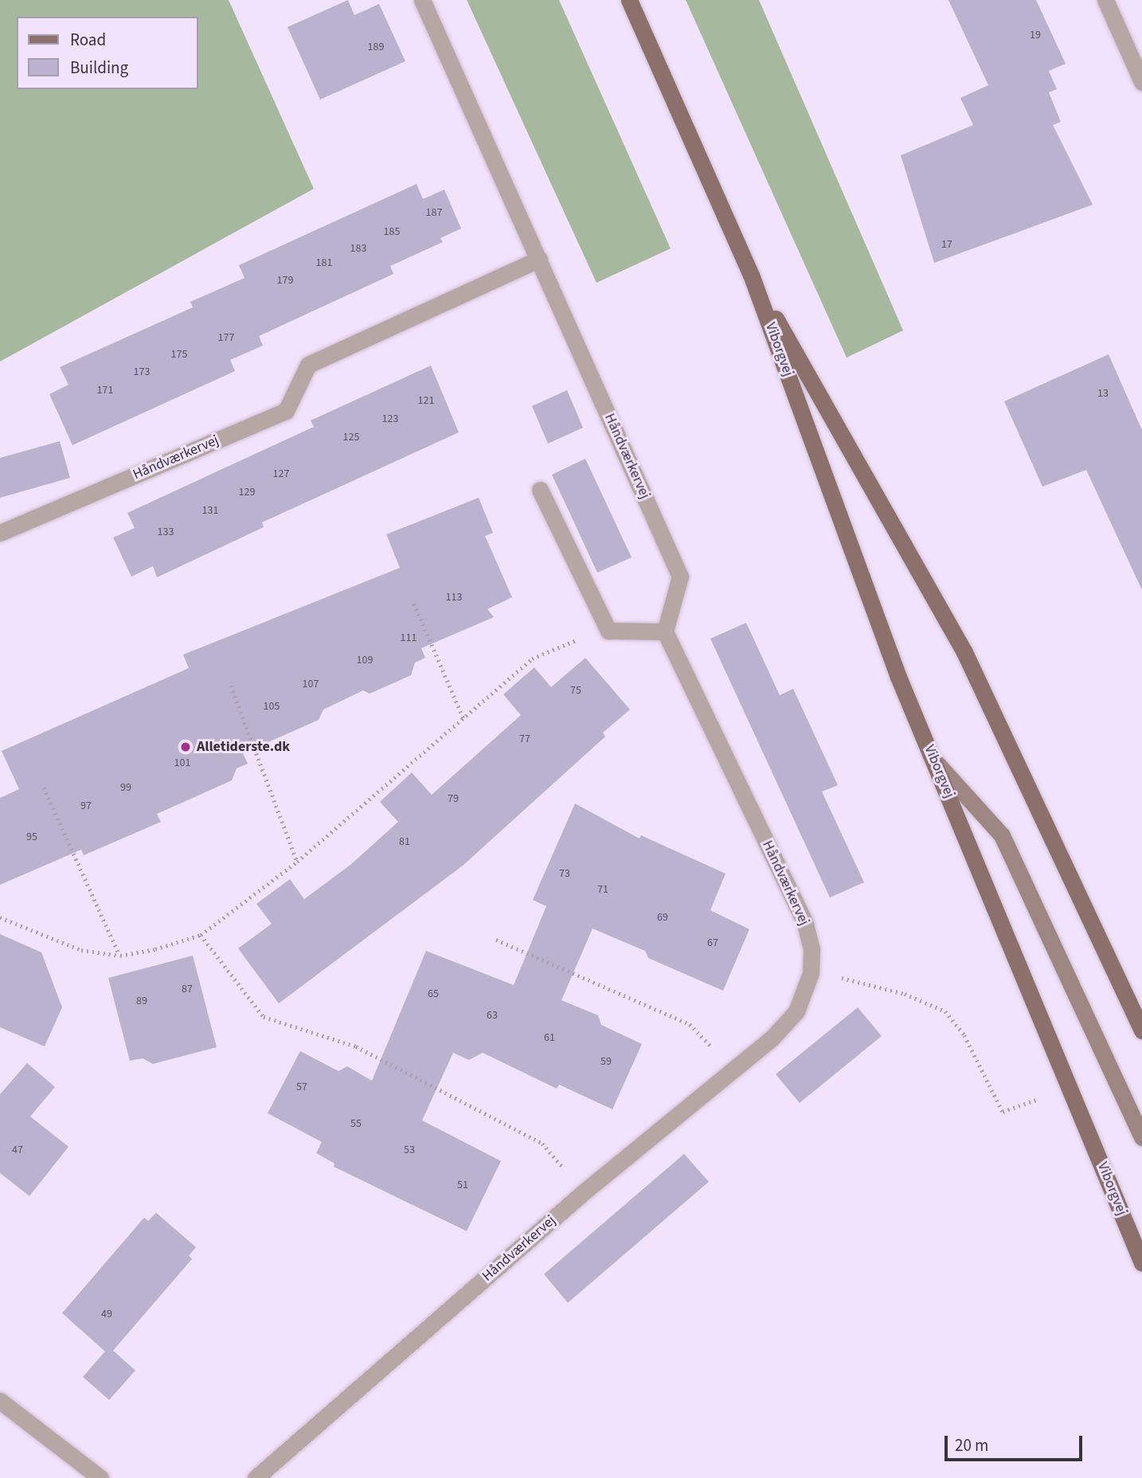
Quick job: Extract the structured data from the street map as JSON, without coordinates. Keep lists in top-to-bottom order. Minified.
{"streets":{"main road":["Viborgvej"],"street":["Håndværkervej"]},"places":["Alletiderste.dk"],"house_numbers":["19","189","187","185","17","183","181","179","177","175","173","171","13","121","123","125","127","129","131","133","113","111","109","107","75","105","77","101","99","79","97","95","81","73","71","69","67","87","65","89","63","61","59","57","55","47","53","51","49"],"legend":["Road","Building"],"scale_bar":"20 m"}
